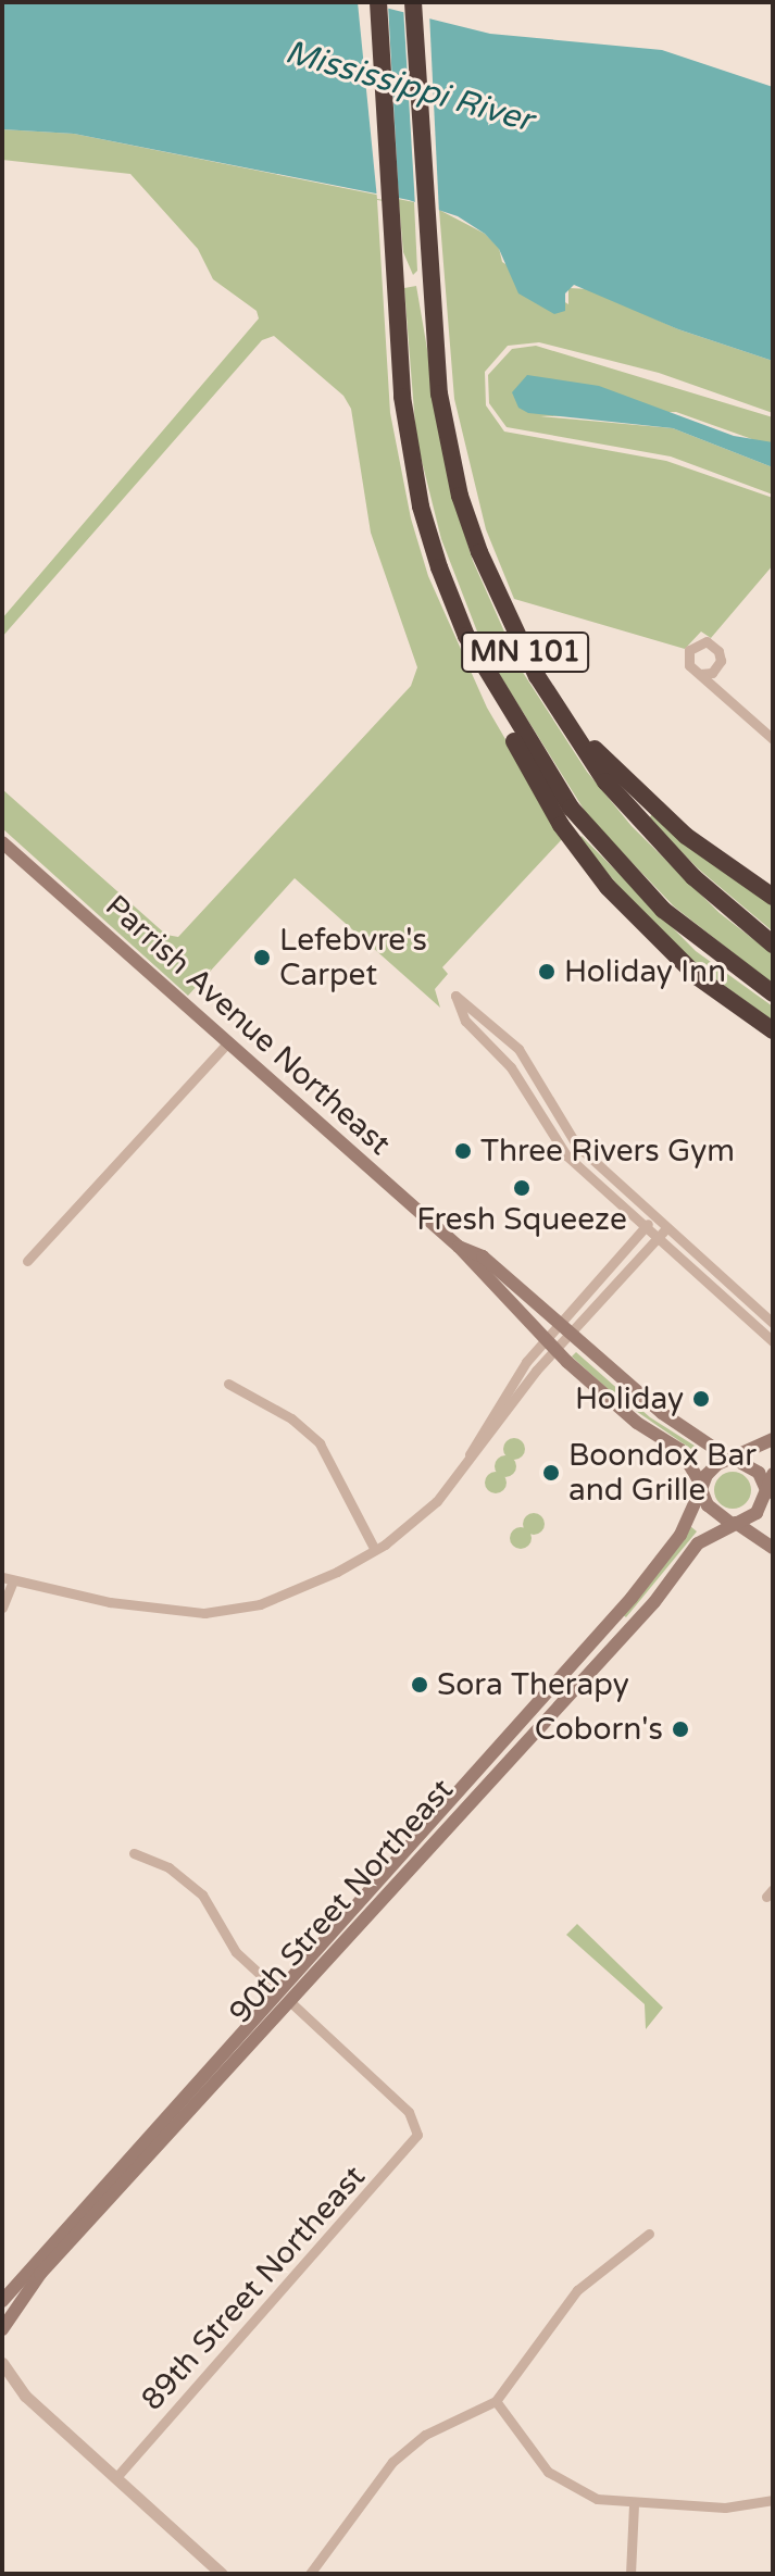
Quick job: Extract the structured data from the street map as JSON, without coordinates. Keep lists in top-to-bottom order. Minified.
{"streets":{"highway":["MN 101"],"main road":["Parrish Avenue Northeast","90th Street Northeast"],"street":["89th Street Northeast"]},"crossings":[["Parrish Avenue Northeast","90th Street Northeast"],["90th Street Northeast","89th Street Northeast"]],"water":["Mississippi River"],"places":["Lefebvre's Carpet","Holiday Inn","Three Rivers Gym","Fresh Squeeze","Holiday","Boondox Bar and Grille","Sora Therapy","Coborn's"]}
